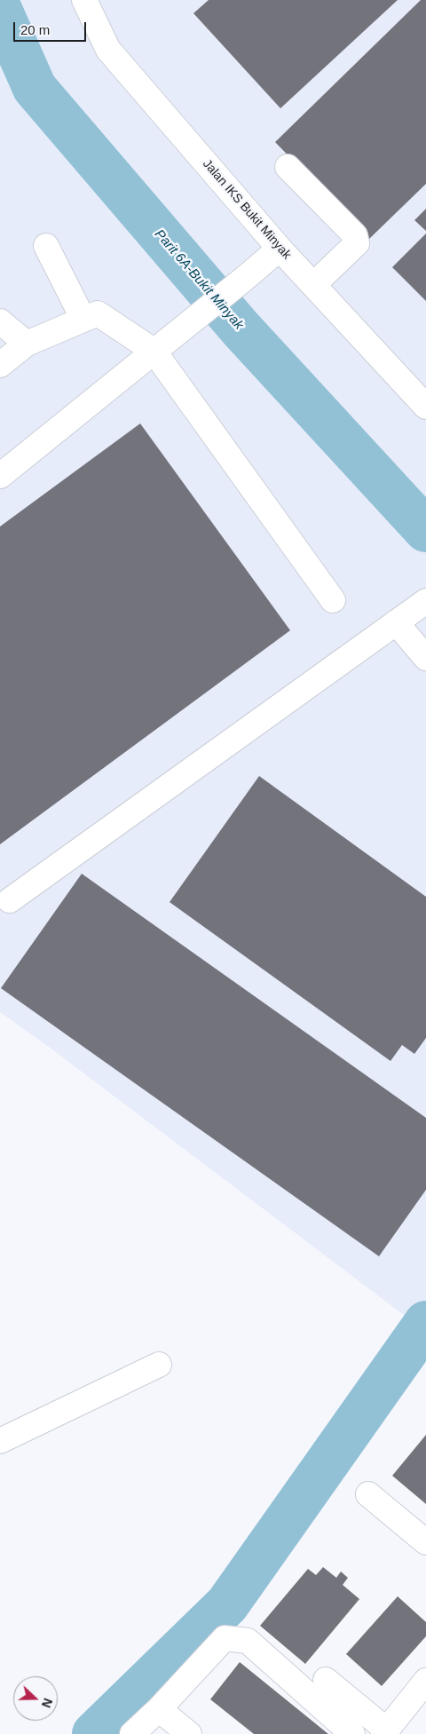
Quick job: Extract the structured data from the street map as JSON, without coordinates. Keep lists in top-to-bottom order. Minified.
{"streets":{"street":["Jalan IKS Bukit Minyak"]},"water":["Parit 6A-Bukit Minyak"],"scale_bar":"20 m","north":"right"}
